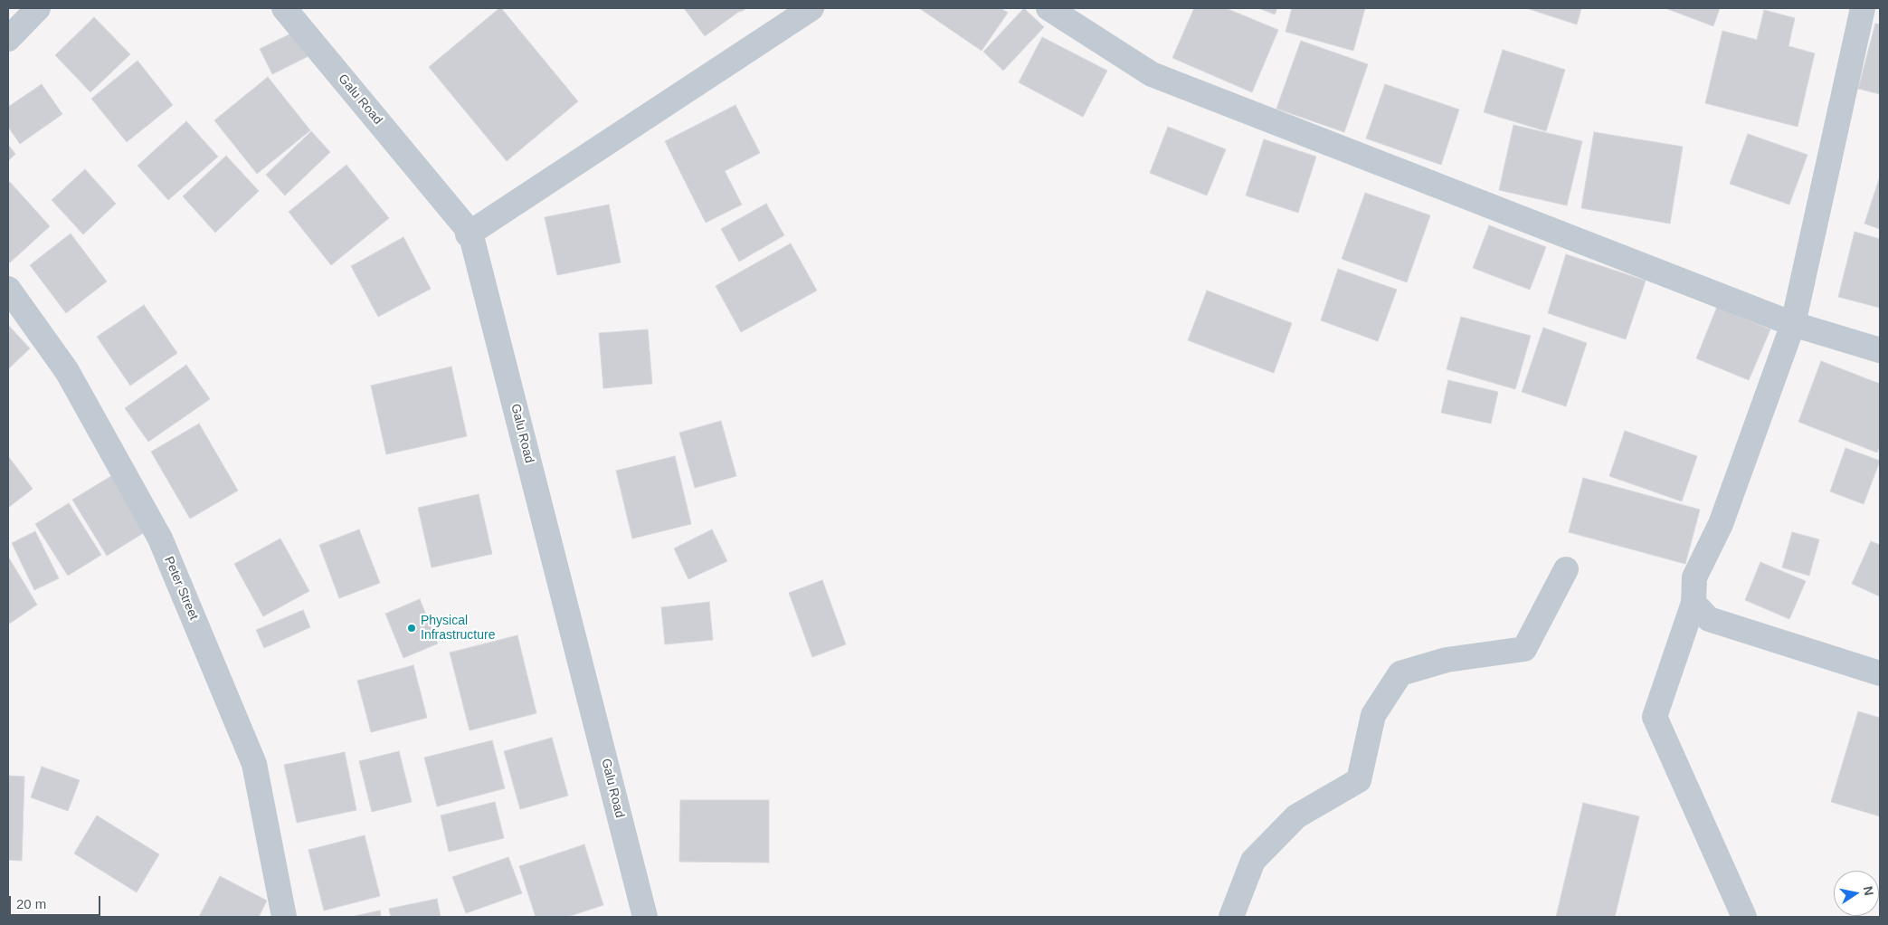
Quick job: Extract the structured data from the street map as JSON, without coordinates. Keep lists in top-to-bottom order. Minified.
{"streets":{"street":["Galu Road","Peter Street"]},"places":["Physical Infrastructure"],"scale_bar":"20 m","north":"right"}
